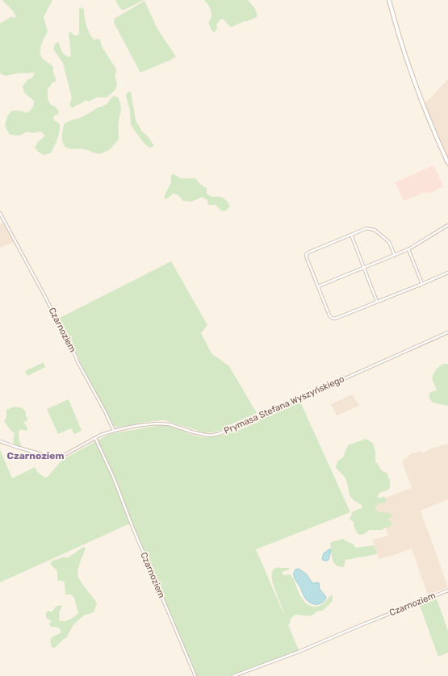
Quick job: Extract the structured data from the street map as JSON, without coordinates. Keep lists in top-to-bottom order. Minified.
{"streets":{"street":["Czarnoziem","Prymasa Stefana Wyszyńskiego"]},"crossings":[["Czarnoziem","Prymasa Stefana Wyszyńskiego"]],"districts":["Czarnoziem"]}
